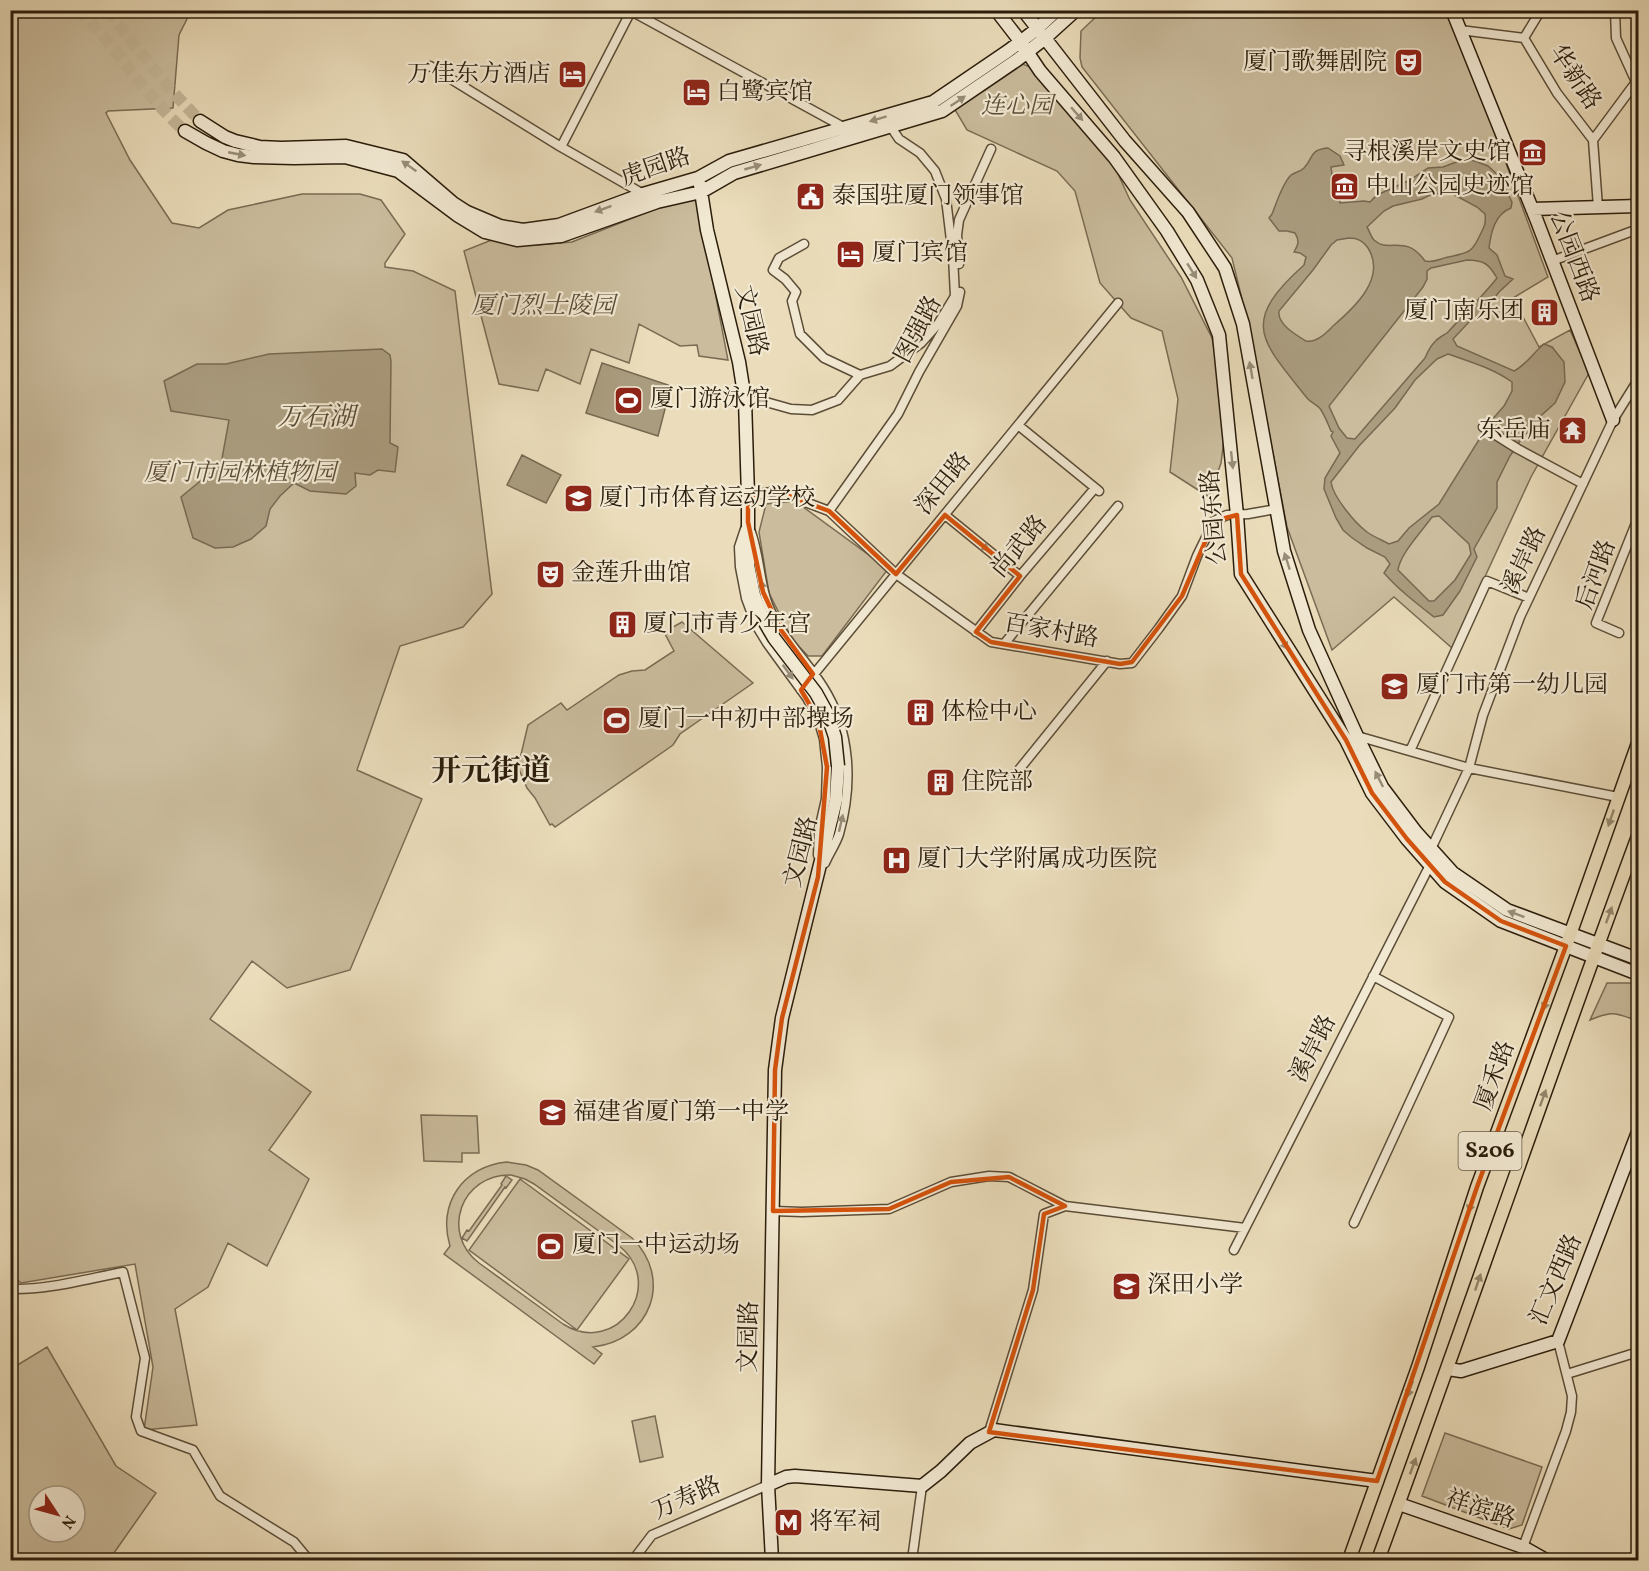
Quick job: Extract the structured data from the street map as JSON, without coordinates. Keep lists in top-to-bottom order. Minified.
{"streets":{"main road":["虎园路","公园西路","文园路","公园东路","厦禾路","S206","汇文西路","祥滨路"],"street":["华新路","图强路","深田路","尚武路","溪岸路","后河路","百家村路","万寿路"]},"crossings":[["华新路","公园西路"],["虎园路","文园路"],["虎园路","公园东路"],["公园西路","溪岸路"],["文园路","百家村路"],["文园路","万寿路"],["图强路","百家村路"],["深田路","尚武路"],["深田路","百家村路"],["公园东路","溪岸路"],["公园东路","百家村路"],["公园东路","厦禾路"],["公园东路","S206"],["尚武路","百家村路"],["S206","汇文西路"],["S206","祥滨路"]],"districts":["开元街道"],"water":["万石湖"],"parks":["连心园","厦门烈士陵园","厦门市园林植物园"],"places":{"theatre":["厦门歌舞剧院","金莲升曲馆"],"hotel":["万佳东方酒店","白鹭宾馆","厦门宾馆"],"museum":["寻根溪岸文史馆","中山公园史迹馆"],"public building":["泰国驻厦门领事馆"],"building":["厦门南乐团","厦门市青少年宫","体检中心","住院部"],"sports":["厦门游泳馆","厦门一中初中部操场","厦门一中运动场"],"temple":["东岳庙"],"school or university":["厦门市体育运动学校","厦门市第一幼儿园","福建省厦门第一中学","深田小学"],"hospital":["厦门大学附属成功医院"],"metro station":["将军祠"]},"north":"bottom right"}
